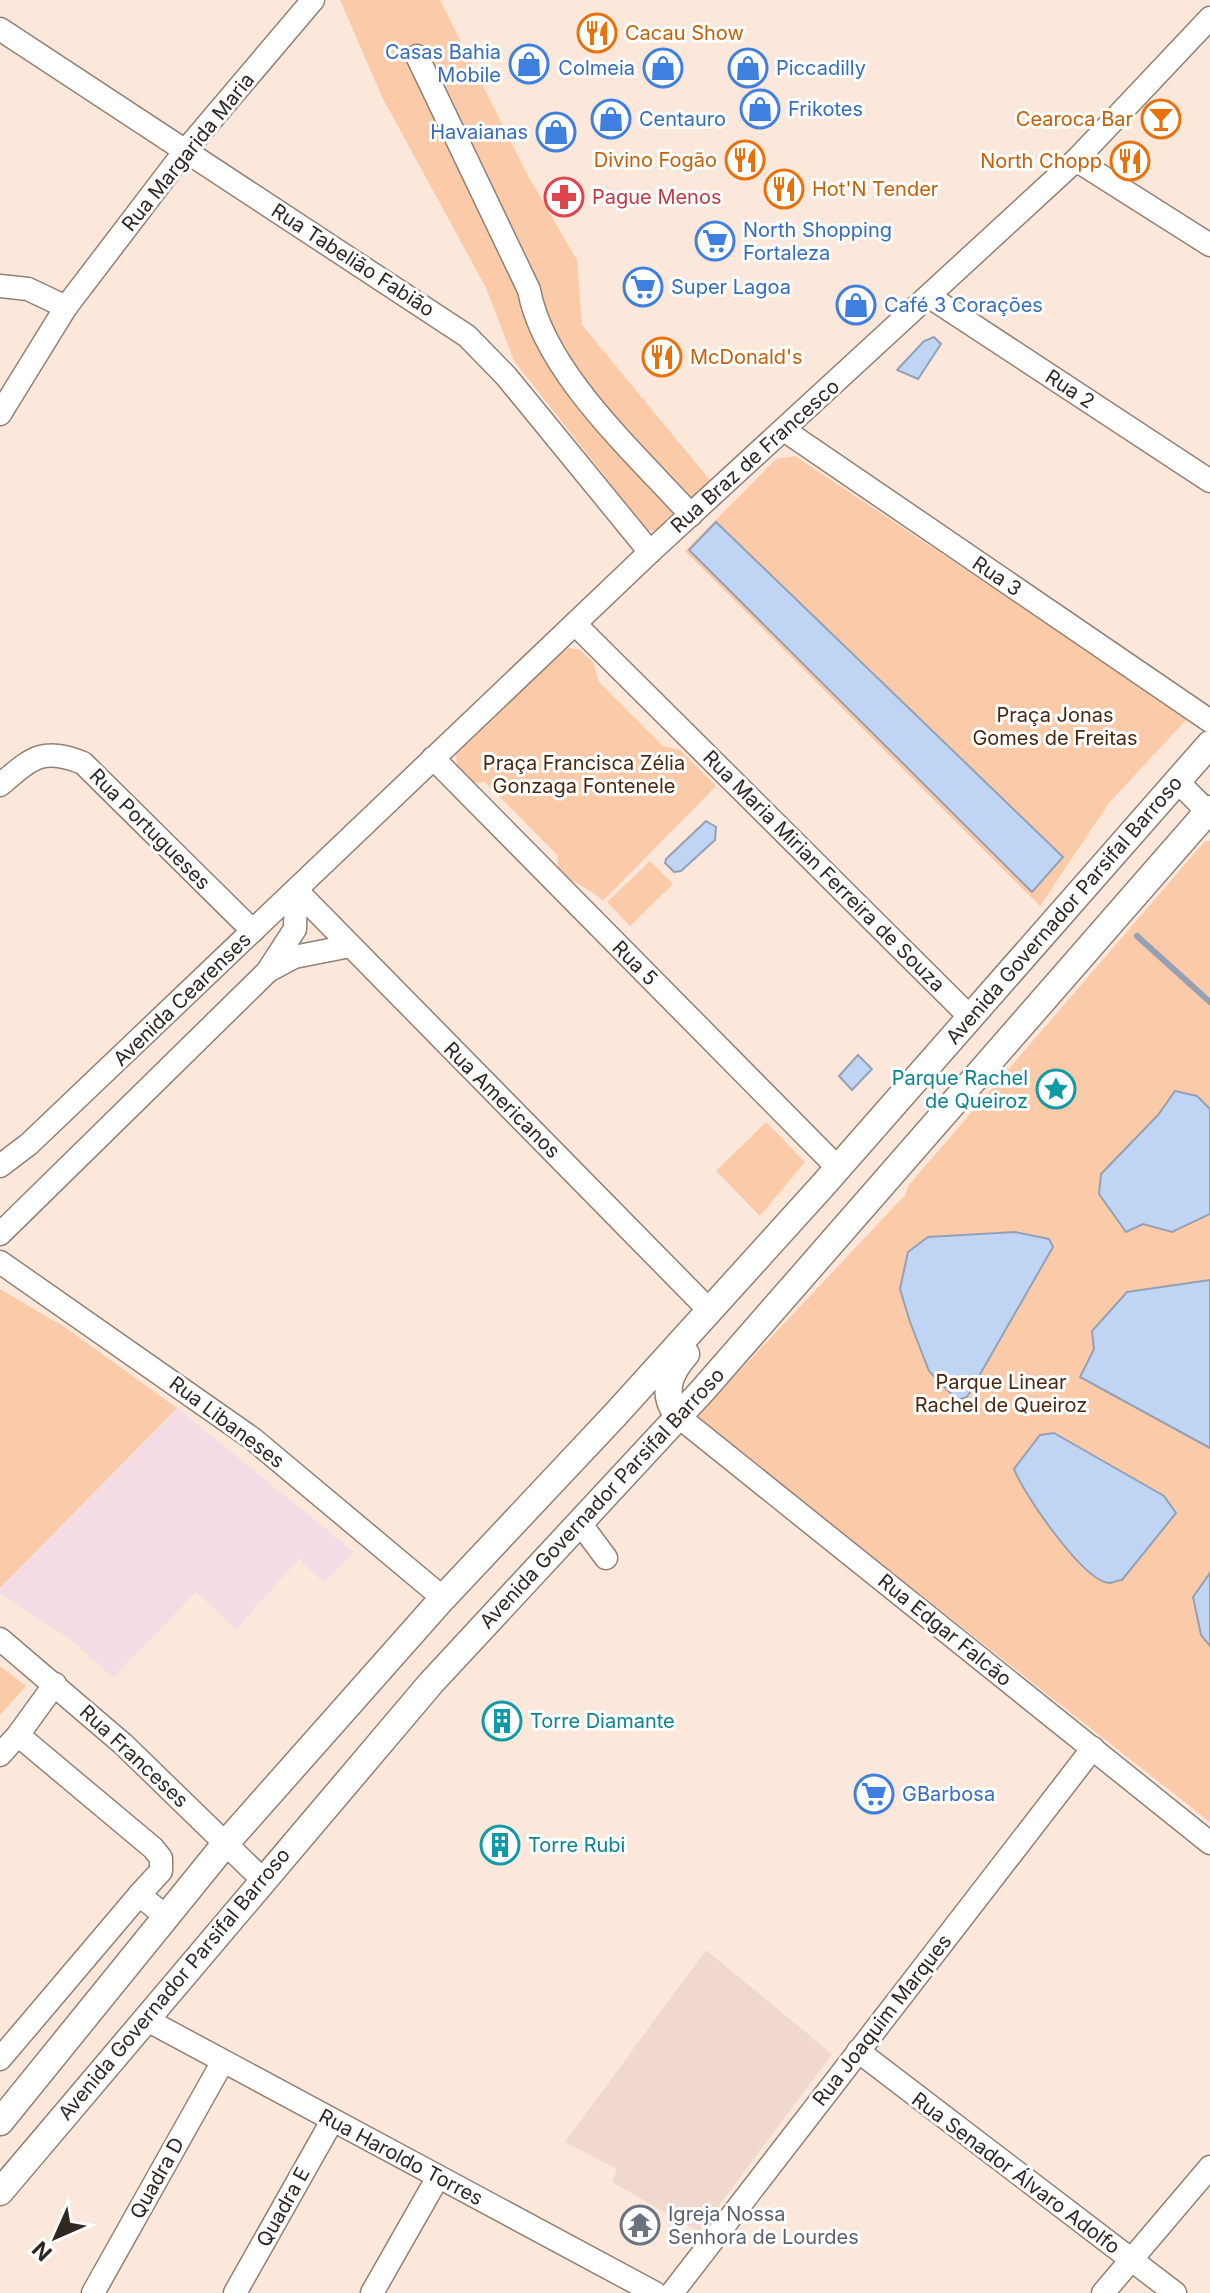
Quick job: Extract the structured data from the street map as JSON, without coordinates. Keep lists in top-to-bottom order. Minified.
{"streets":{"main road":["Avenida Governador Parsifal Barroso"],"street":["Rua Margarida Maria","Rua Tabelião Fabião","Rua 2","Rua Braz de Francesco","Rua 3","Rua Portugueses","Rua Maria Mirian Ferreira de Souza","Rua 5","Avenida Cearenses","Rua Americanos","Rua Libaneses","Rua Edgar Falcão","Rua Franceses","Rua Joaquim Marques","Rua Haroldo Torres","Rua Senador Álvaro Adolfo","Quadra D","Quadra E"]},"crossings":[["Rua Margarida Maria","Rua Tabelião Fabião"],["Rua Tabelião Fabião","Rua Braz de Francesco"],["Rua 2","Rua Braz de Francesco"],["Rua Braz de Francesco","Rua 3"],["Rua Braz de Francesco","Rua Maria Mirian Ferreira de Souza"],["Rua Braz de Francesco","Rua 5"],["Rua Braz de Francesco","Avenida Cearenses"],["Rua Braz de Francesco","Rua Americanos"],["Rua Portugueses","Avenida Cearenses"],["Rua Maria Mirian Ferreira de Souza","Avenida Governador Parsifal Barroso"],["Avenida Governador Parsifal Barroso","Rua 5"],["Avenida Governador Parsifal Barroso","Rua Americanos"],["Avenida Governador Parsifal Barroso","Rua Libaneses"],["Avenida Governador Parsifal Barroso","Rua Edgar Falcão"],["Avenida Governador Parsifal Barroso","Rua Franceses"],["Avenida Governador Parsifal Barroso","Rua Haroldo Torres"],["Avenida Cearenses","Rua Americanos"],["Rua Edgar Falcão","Rua Joaquim Marques"],["Rua Joaquim Marques","Rua Senador Álvaro Adolfo"],["Rua Haroldo Torres","Quadra D"],["Rua Haroldo Torres","Quadra E"]],"parks":["Praça Jonas Gomes de Freitas","Praça Francisca Zélia Gonzaga Fontenele","Parque Linear Rachel de Queiroz"],"places":{"restaurant":["Cacau Show","Divino Fogão","North Chopp","Hot'N Tender","McDonald's"],"shop":["Casas Bahia Mobile","Colmeia","Piccadilly","Frikotes","Centauro","Havaianas","Café 3 Corações"],"bar":["Cearoca Bar"],"pharmacy":["Pague Menos"],"supermarket":["North Shopping Fortaleza","Super Lagoa","GBarbosa"],"place":["Parque Rachel de Queiroz"],"building":["Torre Diamante","Torre Rubi"],"temple":["Igreja Nossa Senhora de Lourdes"]},"north":"bottom left"}
